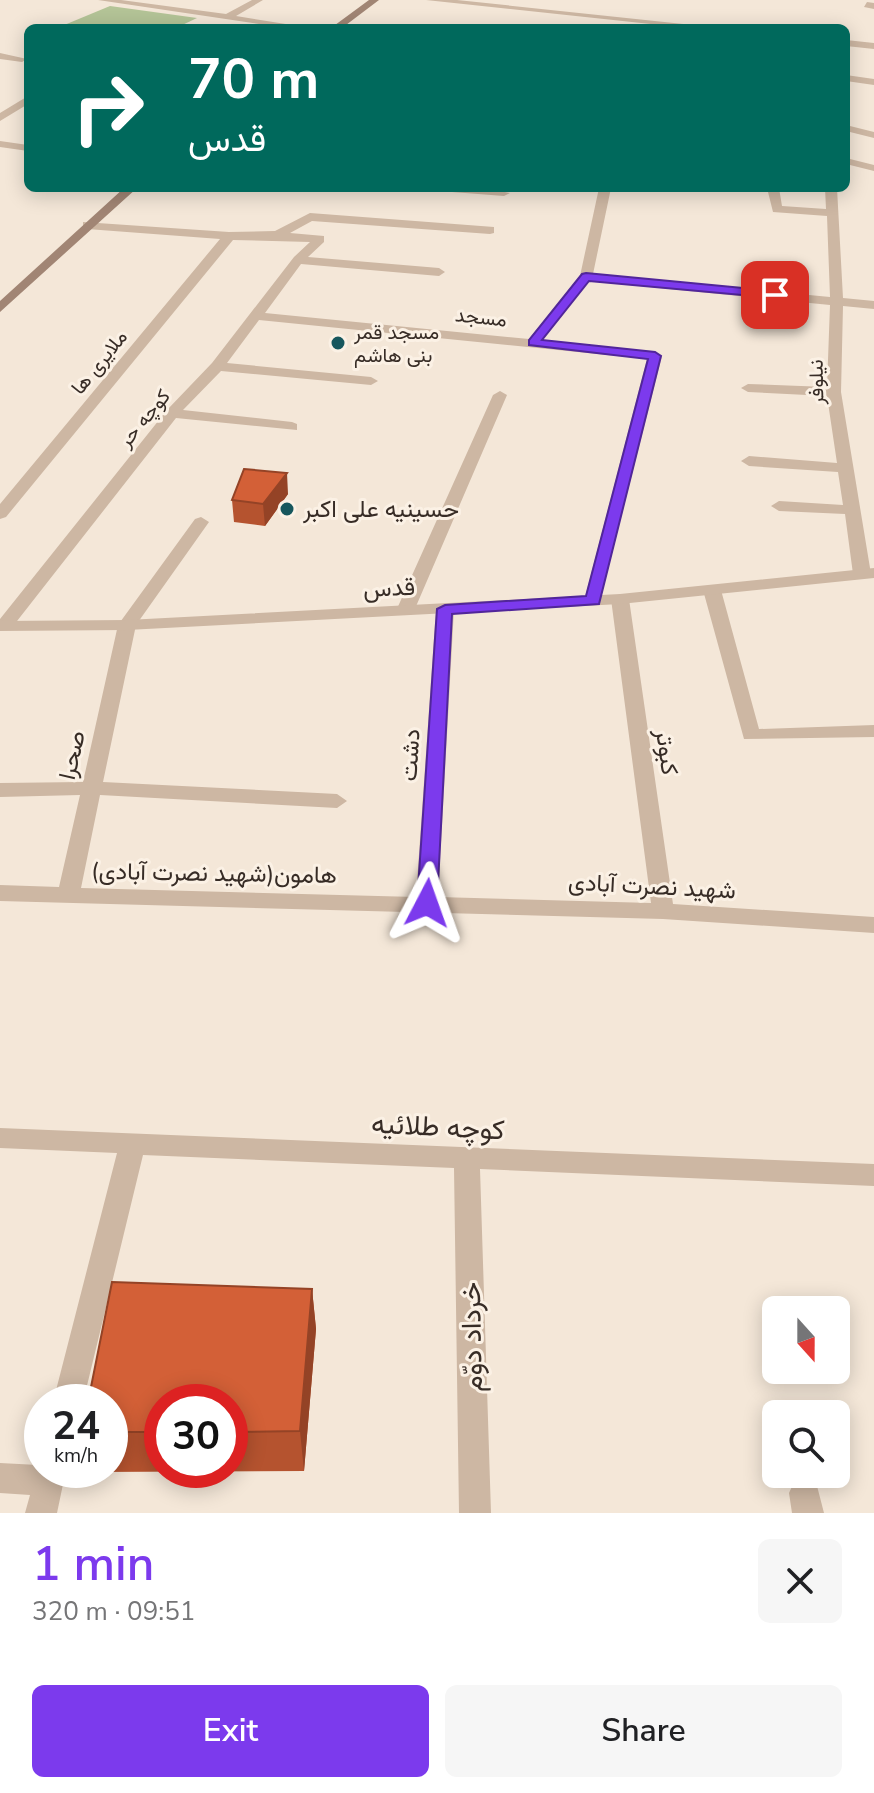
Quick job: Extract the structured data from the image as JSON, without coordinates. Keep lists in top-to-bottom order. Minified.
{"streets":{"street":["مسجد","ملایری ها","نیلوفر","کوچه حر","قدس","کبوتر","صحرا","دشت","(شهید نصرت آبادی)هامون","شهید نصرت آبادی","کوچه طلائیه","خرداد دوّم"]},"crossings":[["مسجد","کوچه حر"],["مسجد","قدس"],["نیلوفر","قدس"],["کوچه حر","قدس"],["قدس","کبوتر"],["قدس","صحرا"],["قدس","دشت"],["کبوتر","شهید نصرت آبادی"],["صحرا","(شهید نصرت آبادی)هامون"],["دشت","(شهید نصرت آبادی)هامون"],["دشت","شهید نصرت آبادی"],["(شهید نصرت آبادی)هامون","شهید نصرت آبادی"],["کوچه طلائیه","خرداد دوّم"]],"places":["مسجد قمر بنی هاشم","حسینیه علی اکبر"],"north":"bottom","page":{"turn":["70 m","قدس"],"speed":"24 km/h","limit":"30","heading":["1 min","320 m · 09:51"],"buttons":["Exit","Share"]}}
